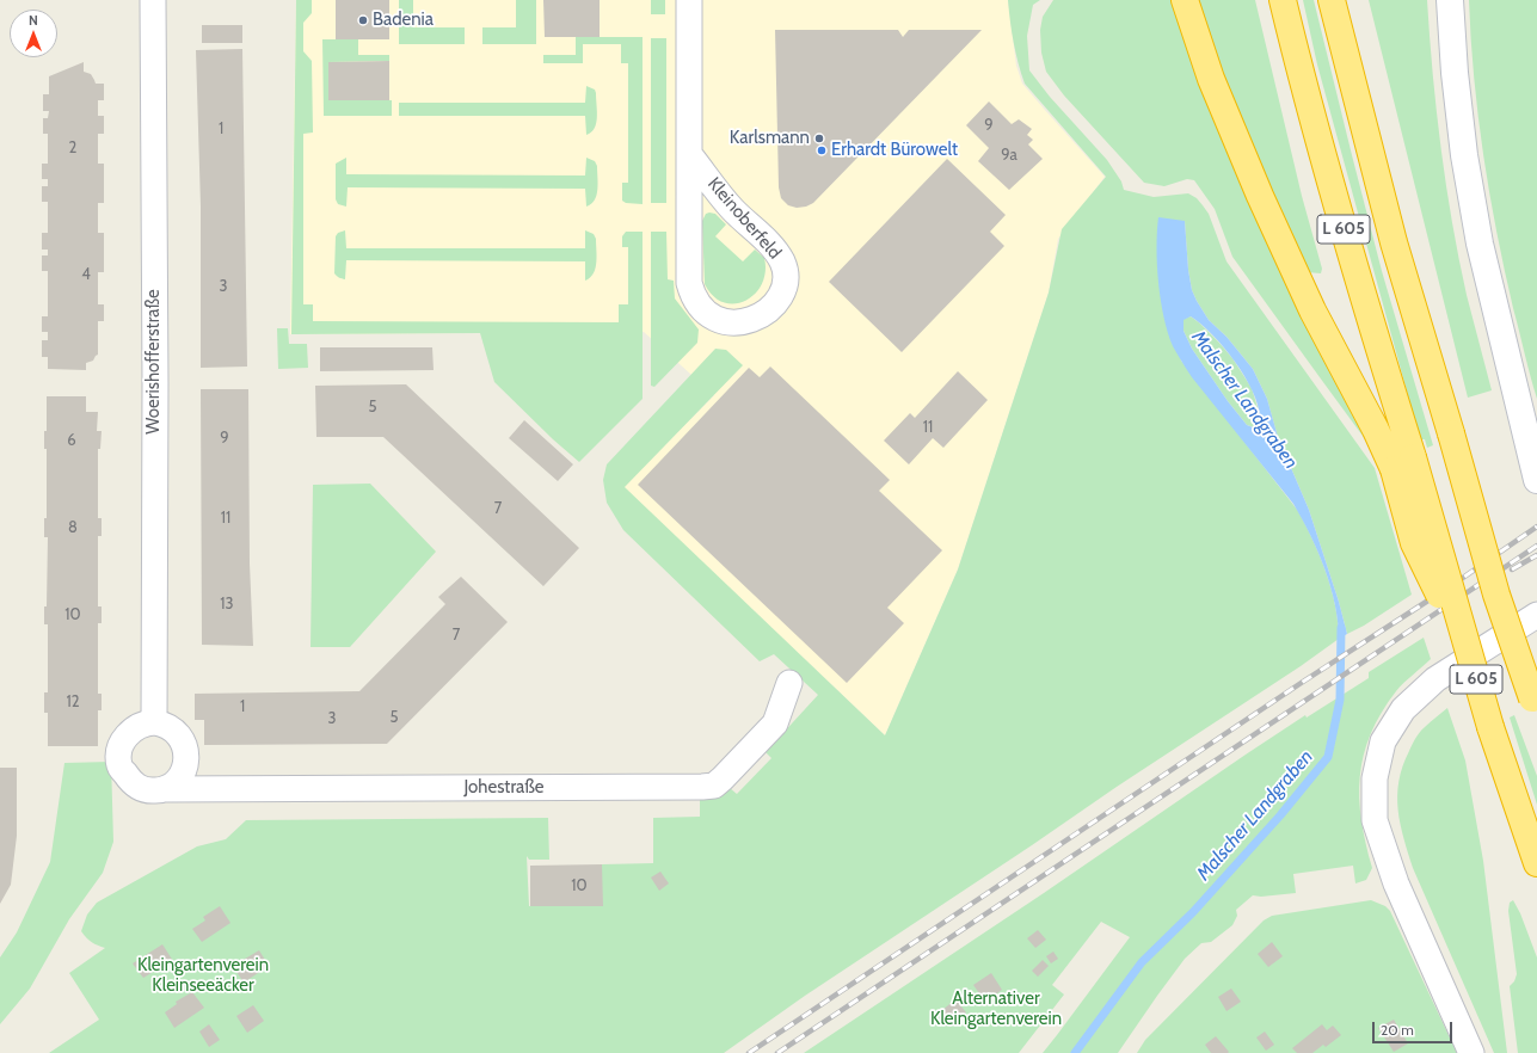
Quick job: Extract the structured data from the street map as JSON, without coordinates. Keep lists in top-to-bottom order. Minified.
{"streets":{"highway":["L 605"],"street":["Kleinoberfeld","Woerishofferstraße","Johestraße"]},"crossings":[["Woerishofferstraße","Johestraße"]],"water":["Malscher Landgraben"],"parks":["Kleingartenverein Kleinseeäcker","Alternativer Kleingartenverein"],"places":["Badenia","Karlsmann","Erhardt Bürowelt"],"house_numbers":["9","1","2","9a","4","3","5","11","9","6","7","11","8","13","10","7","12","1","5","3","10"],"scale_bar":"20 m","north":"top"}
